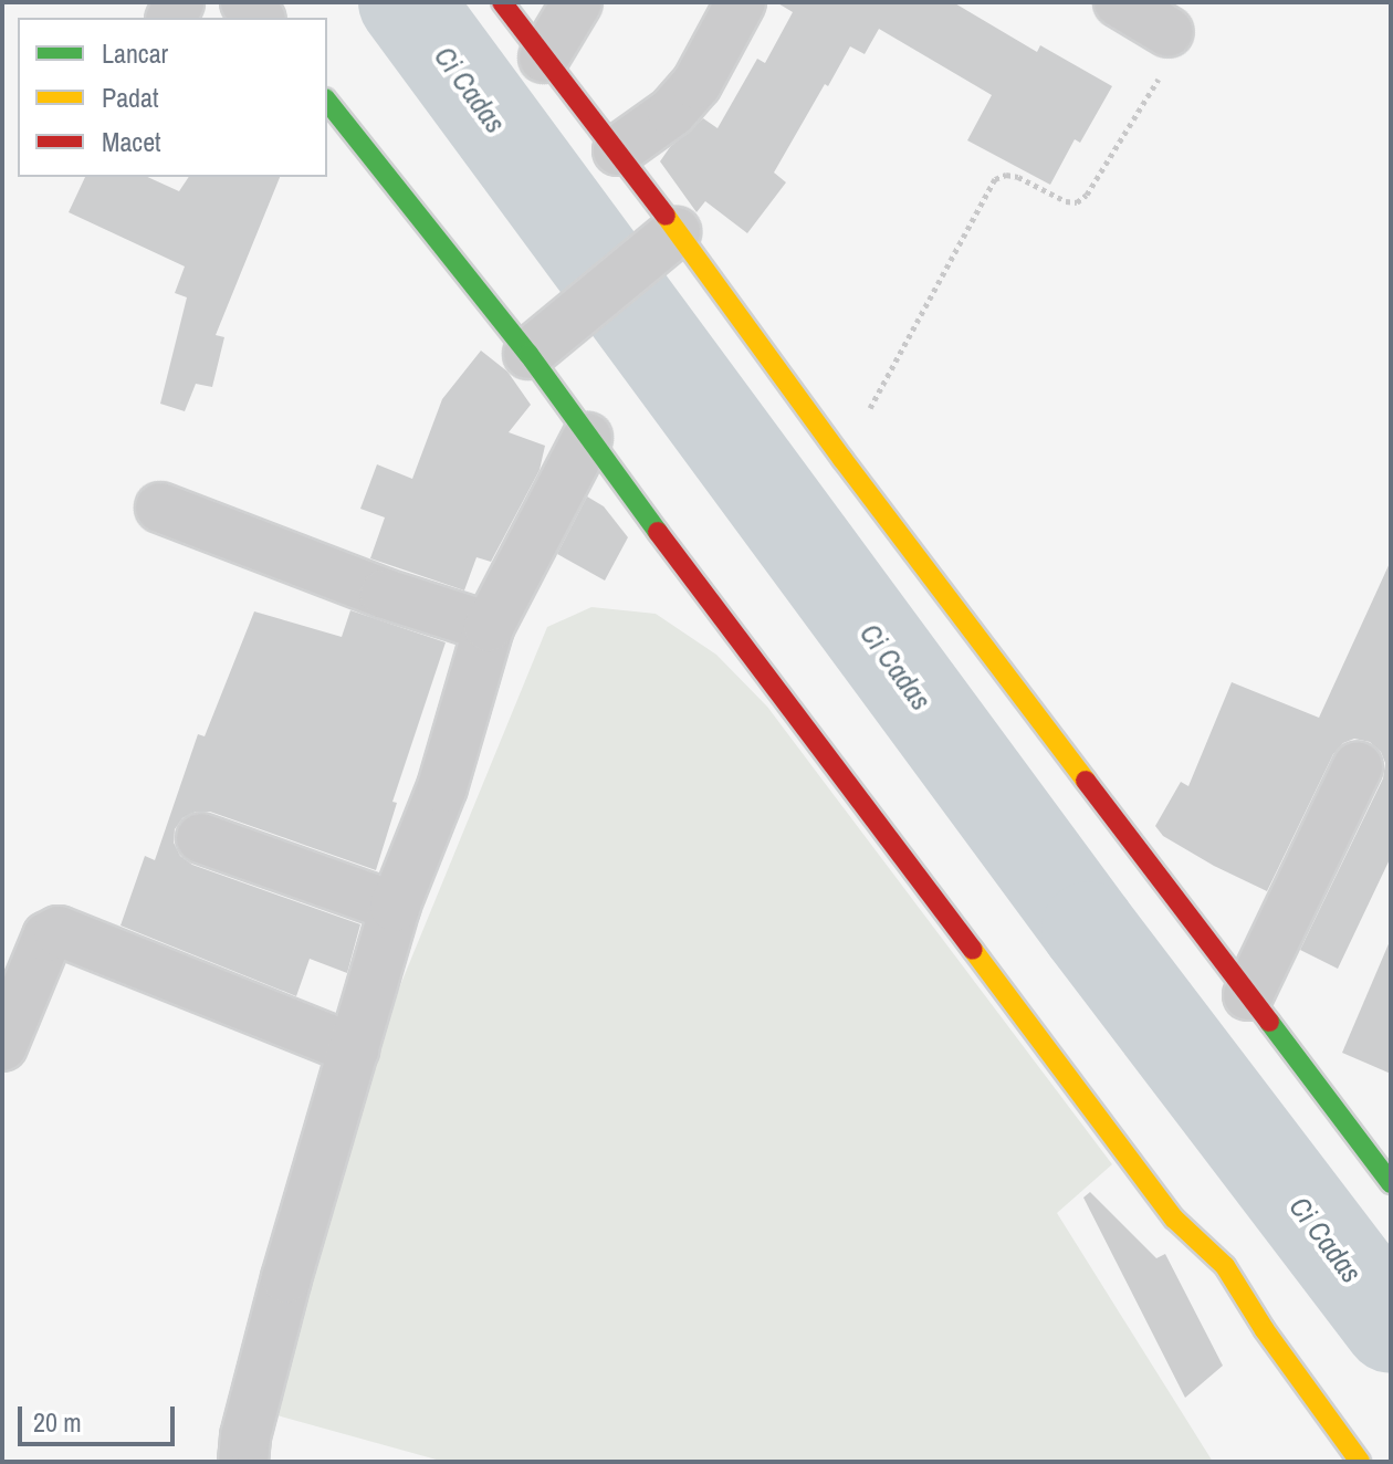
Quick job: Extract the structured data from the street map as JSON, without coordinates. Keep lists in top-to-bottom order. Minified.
{"water":["Ci Cadas"],"legend":["Lancar","Padat","Macet"],"scale_bar":"20 m"}
